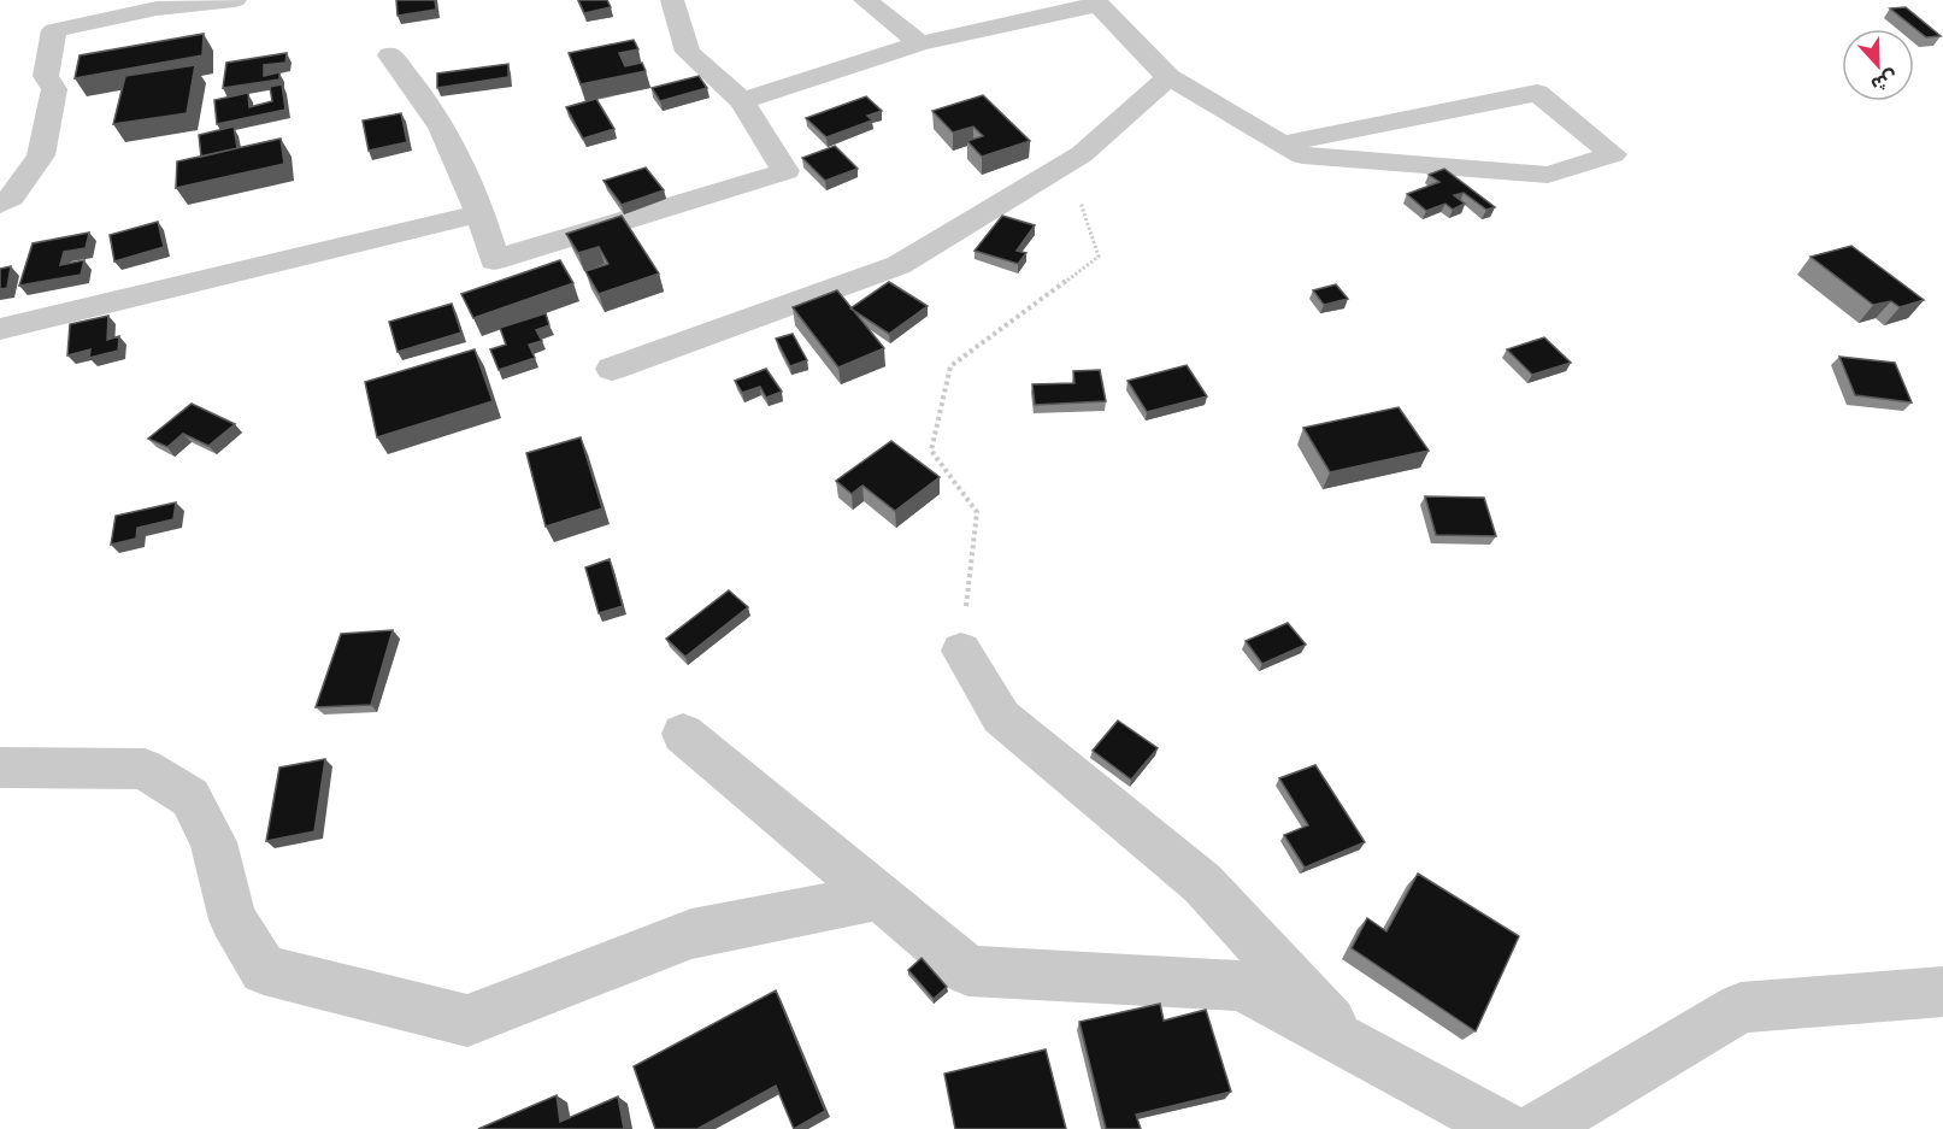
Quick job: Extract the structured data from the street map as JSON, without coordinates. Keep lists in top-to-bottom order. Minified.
{"north":"bottom"}
